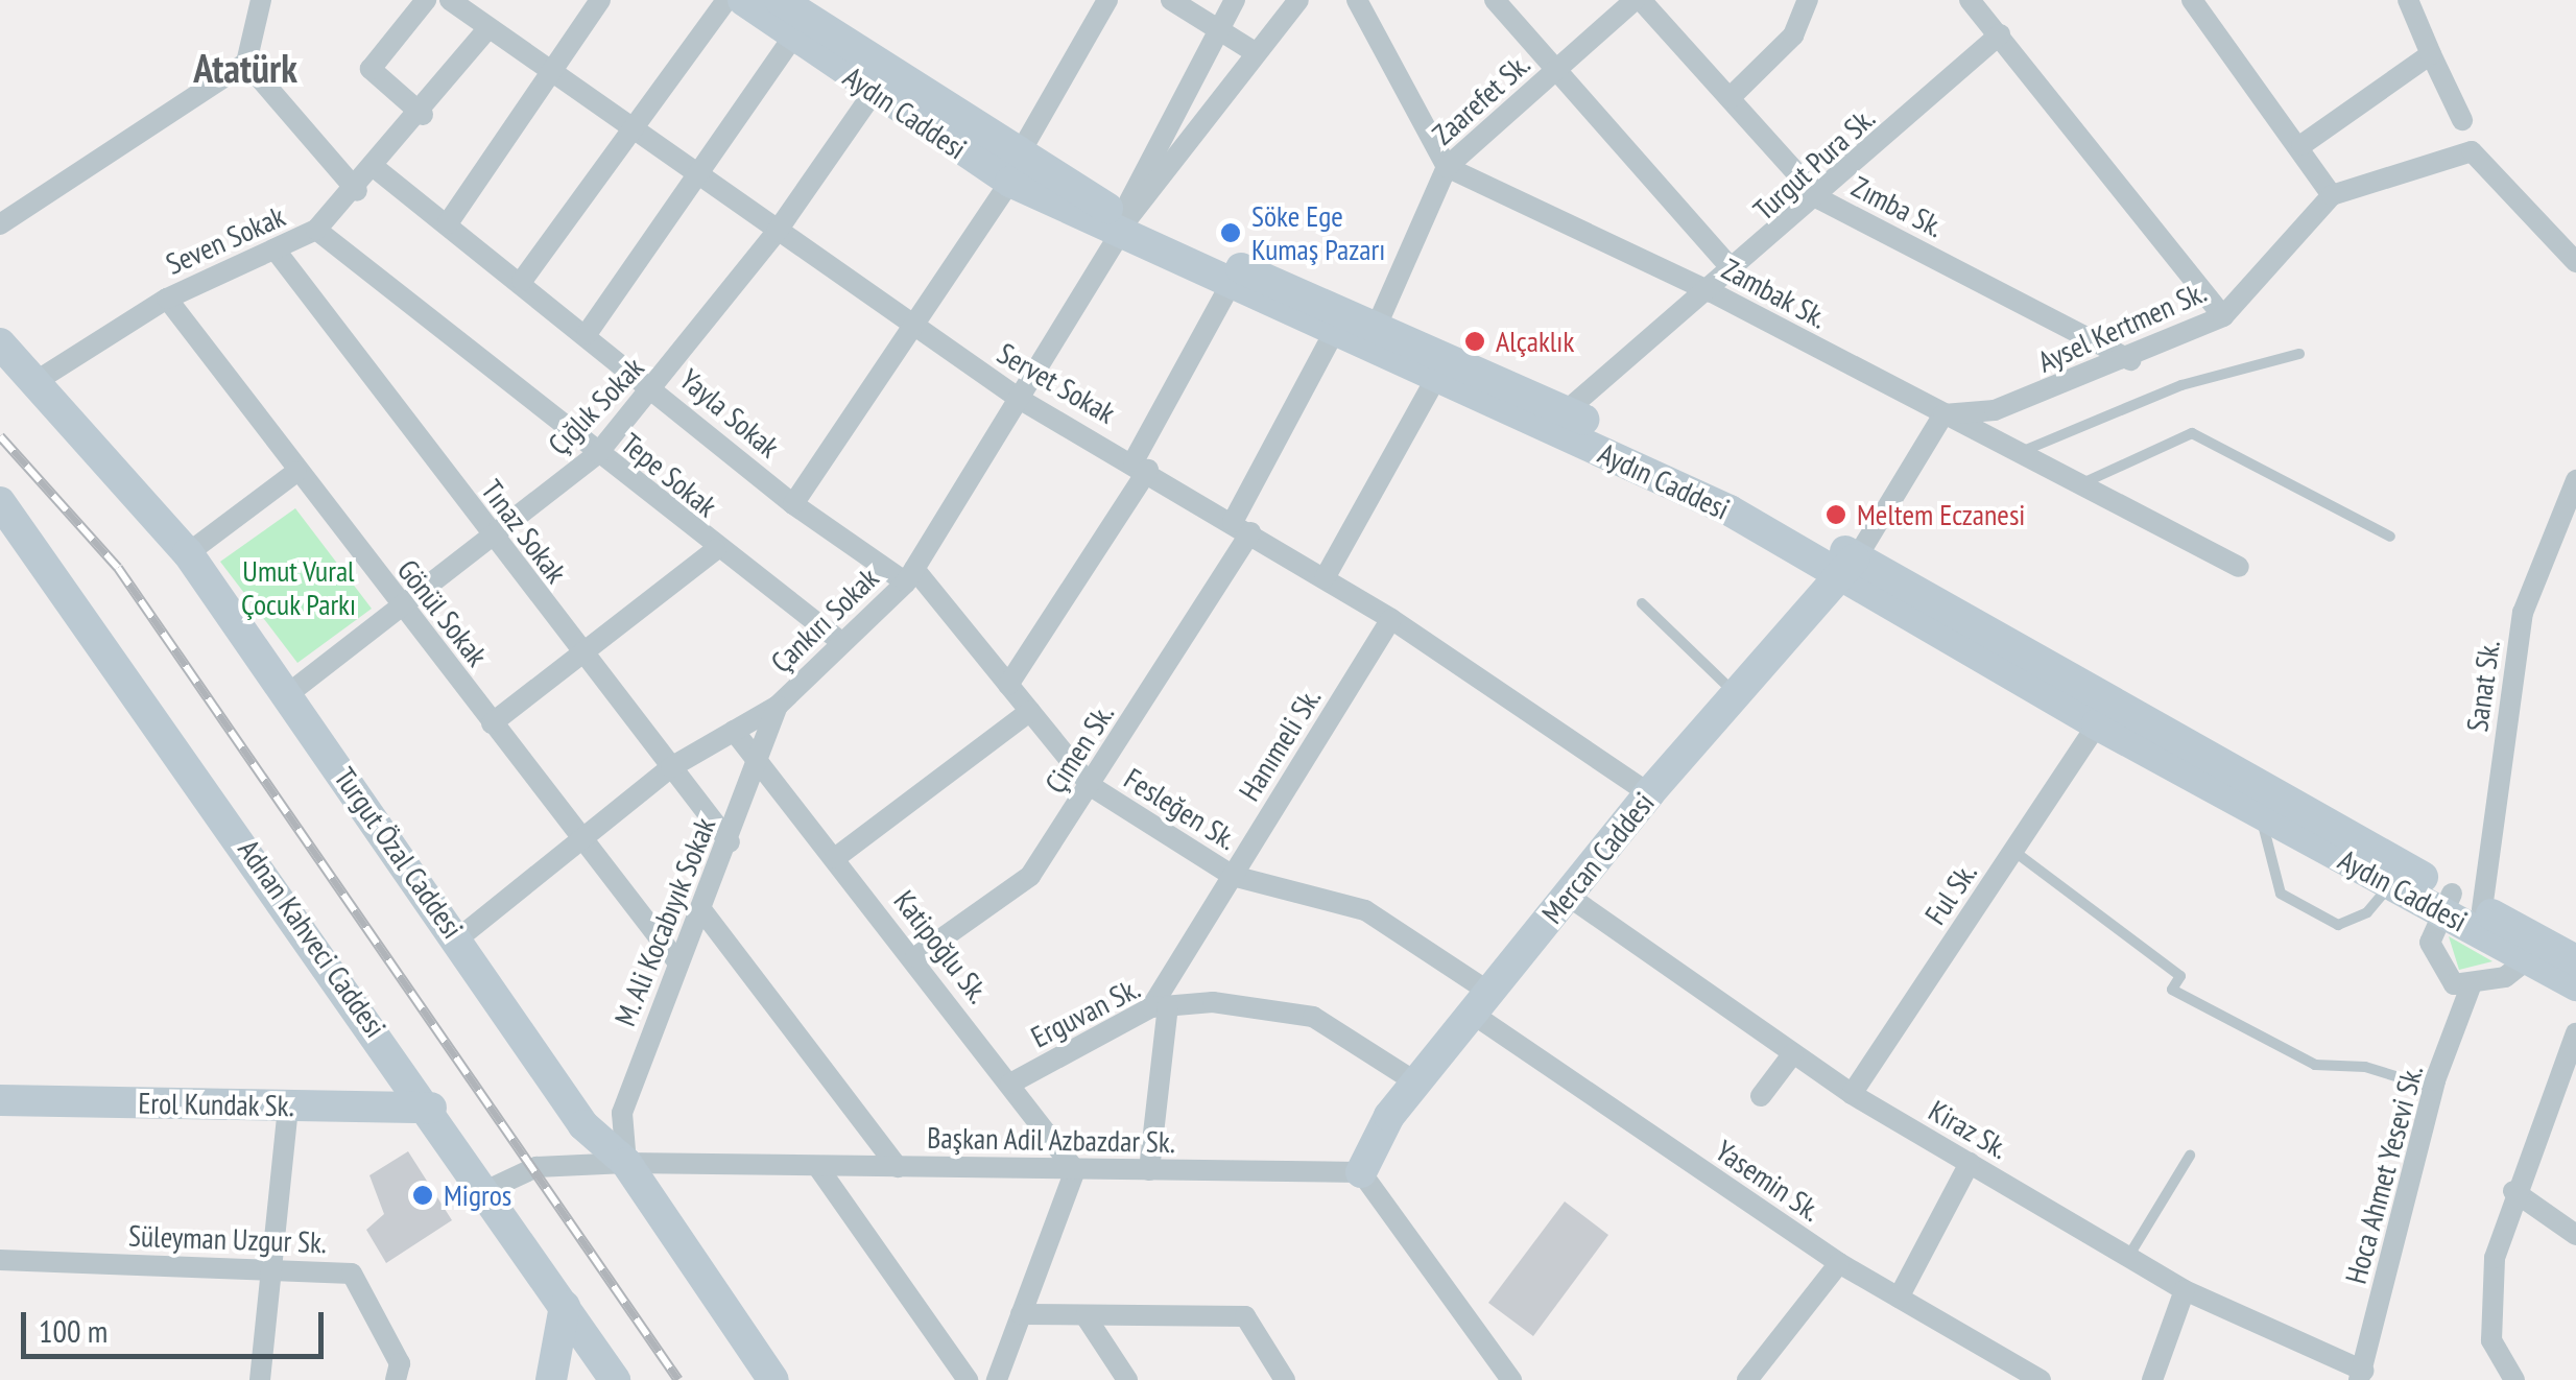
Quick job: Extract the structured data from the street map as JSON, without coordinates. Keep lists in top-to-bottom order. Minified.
{"streets":{"main road":["Aydın Caddesi","Turgut Özal Caddesi","Mercan Caddesi","Adnan Kahveci Caddesi","Erol Kundak Sk."],"street":["Zaarefet Sk.","Turgut Pura Sk.","Zımba Sk.","Seven Sokak","Zambak Sk.","Aysel Kertmen Sk.","Servet Sokak","Çığlık Sokak","Yayla Sokak","Tepe Sokak","Tınaz Sokak","Gönül Sokak","Çankırı Sokak","Sanat Sk.","Hanımeli Sk.","Çimen Sk.","Fesleğen Sk.","Ful Sk.","M. Ali Kocabıyık Sokak","Katipoğlu Sk.","Erguvan Sk.","Kiraz Sk.","Başkan Adil Azbazdar Sk.","Hoca Ahmet Yesevi Sk.","Yasemin Sk.","Süleyman Uzgur Sk."]},"crossings":[["Zaarefet Sk.","Aydın Caddesi"],["Zaarefet Sk.","Zımba Sk."],["Zaarefet Sk.","Zambak Sk."],["Aydın Caddesi","Turgut Pura Sk."],["Aydın Caddesi","Çığlık Sokak"],["Aydın Caddesi","Çankırı Sokak"],["Aydın Caddesi","Sanat Sk."],["Aydın Caddesi","Çimen Sk."],["Aydın Caddesi","Mercan Caddesi"],["Aydın Caddesi","Ful Sk."],["Turgut Pura Sk.","Zımba Sk."],["Turgut Pura Sk.","Zambak Sk."],["Zımba Sk.","Aysel Kertmen Sk."],["Seven Sokak","Servet Sokak"],["Seven Sokak","Yayla Sokak"],["Seven Sokak","Tepe Sokak"],["Seven Sokak","Tınaz Sokak"],["Seven Sokak","Gönül Sokak"],["Seven Sokak","Turgut Özal Caddesi"],["Zambak Sk.","Aysel Kertmen Sk."],["Servet Sokak","Çığlık Sokak"],["Servet Sokak","Çankırı Sokak"],["Servet Sokak","Hanımeli Sk."],["Servet Sokak","Çimen Sk."],["Servet Sokak","Mercan Caddesi"],["Çığlık Sokak","Yayla Sokak"],["Çığlık Sokak","Tepe Sokak"],["Çığlık Sokak","Tınaz Sokak"],["Çığlık Sokak","Gönül Sokak"],["Çığlık Sokak","Turgut Özal Caddesi"],["Yayla Sokak","Çankırı Sokak"],["Yayla Sokak","Fesleğen Sk."],["Tepe Sokak","Çankırı Sokak"],["Tınaz Sokak","Çankırı Sokak"],["Tınaz Sokak","M. Ali Kocabıyık Sokak"],["Gönül Sokak","Çankırı Sokak"],["Gönül Sokak","M. Ali Kocabıyık Sokak"],["Çankırı Sokak","Fesleğen Sk."],["Çankırı Sokak","Turgut Özal Caddesi"],["Çankırı Sokak","M. Ali Kocabıyık Sokak"],["Çankırı Sokak","Katipoğlu Sk."],["Hanımeli Sk.","Fesleğen Sk."],["Hanımeli Sk.","Erguvan Sk."],["Çimen Sk.","Fesleğen Sk."],["Çimen Sk.","Katipoğlu Sk."],["Fesleğen Sk.","Mercan Caddesi"],["Fesleğen Sk.","Yasemin Sk."],["Turgut Özal Caddesi","M. Ali Kocabıyık Sokak"],["Turgut Özal Caddesi","Başkan Adil Azbazdar Sk."],["Mercan Caddesi","Erguvan Sk."],["Mercan Caddesi","Kiraz Sk."],["Mercan Caddesi","Başkan Adil Azbazdar Sk."],["Mercan Caddesi","Yasemin Sk."],["Ful Sk.","Kiraz Sk."],["M. Ali Kocabıyık Sokak","Katipoğlu Sk."],["M. Ali Kocabıyık Sokak","Başkan Adil Azbazdar Sk."],["Adnan Kahveci Caddesi","Erol Kundak Sk."],["Adnan Kahveci Caddesi","Başkan Adil Azbazdar Sk."],["Katipoğlu Sk.","Erguvan Sk."],["Katipoğlu Sk.","Başkan Adil Azbazdar Sk."],["Kiraz Sk.","Hoca Ahmet Yesevi Sk."]],"districts":["Atatürk"],"parks":["Umut Vural Çocuk Parkı"],"places":["Söke Ege Kumaş Pazarı","Alçaklık","Meltem Eczanesi","Migros"],"scale_bar":"100 m"}
